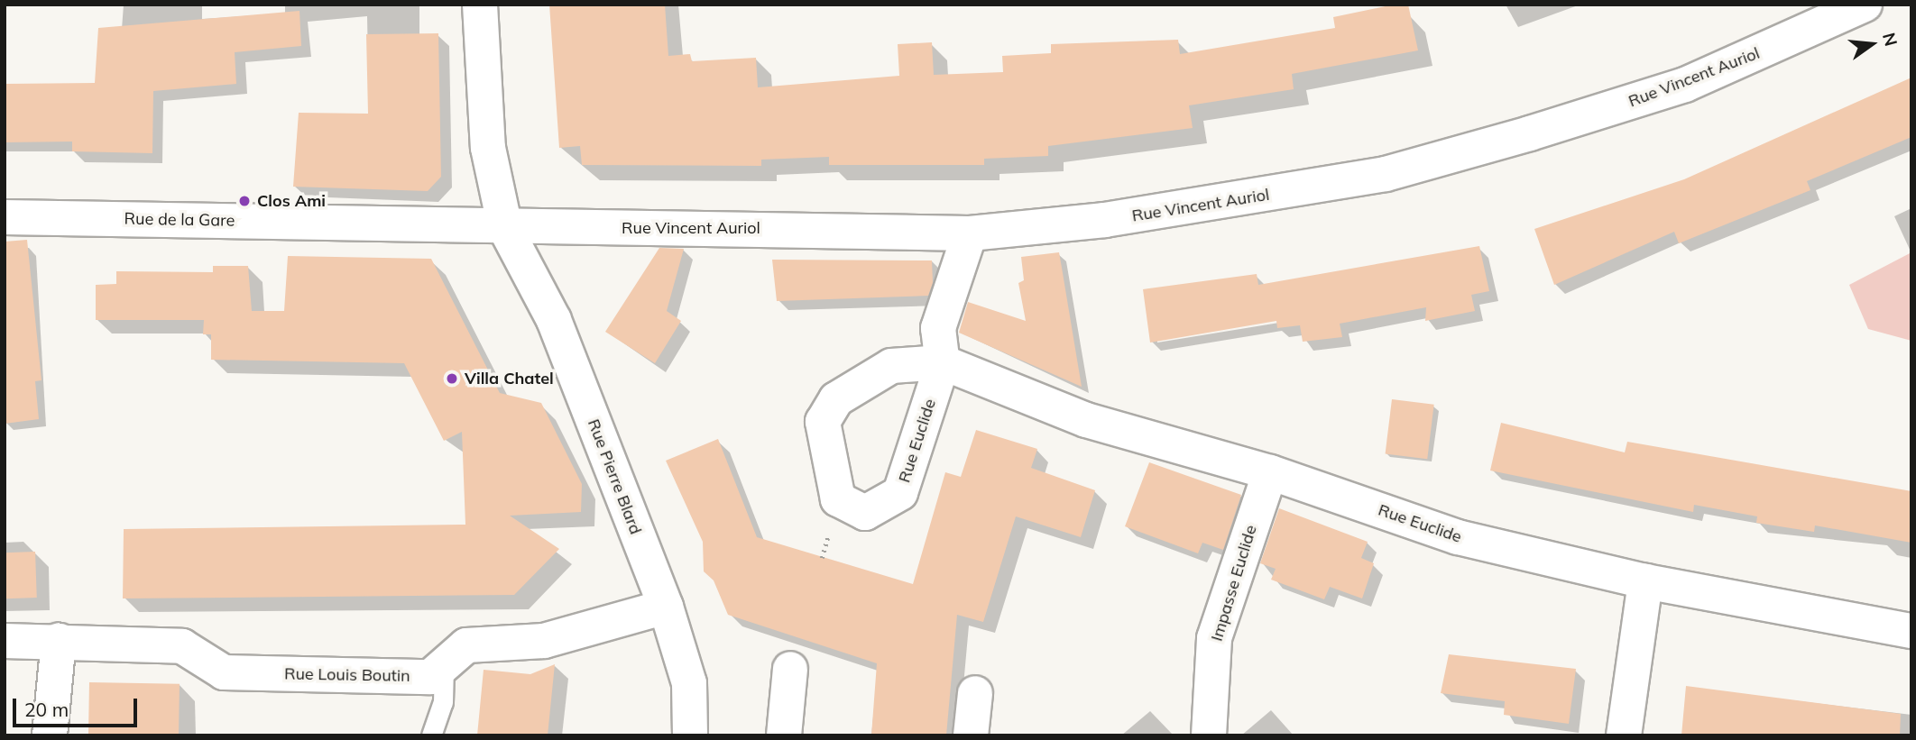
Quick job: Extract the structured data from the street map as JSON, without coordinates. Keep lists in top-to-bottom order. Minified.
{"streets":{"street":["Rue Vincent Auriol","Rue de la Gare","Rue Euclide","Rue Pierre Blard","Impasse Euclide","Rue Louis Boutin"]},"crossings":[["Rue Vincent Auriol","Rue de la Gare"],["Rue Vincent Auriol","Rue Euclide"],["Rue Vincent Auriol","Rue Pierre Blard"],["Rue de la Gare","Rue Pierre Blard"],["Rue Euclide","Impasse Euclide"],["Rue Pierre Blard","Rue Louis Boutin"]],"places":["Clos Ami","Villa Chatel"],"scale_bar":"20 m","north":"right"}
